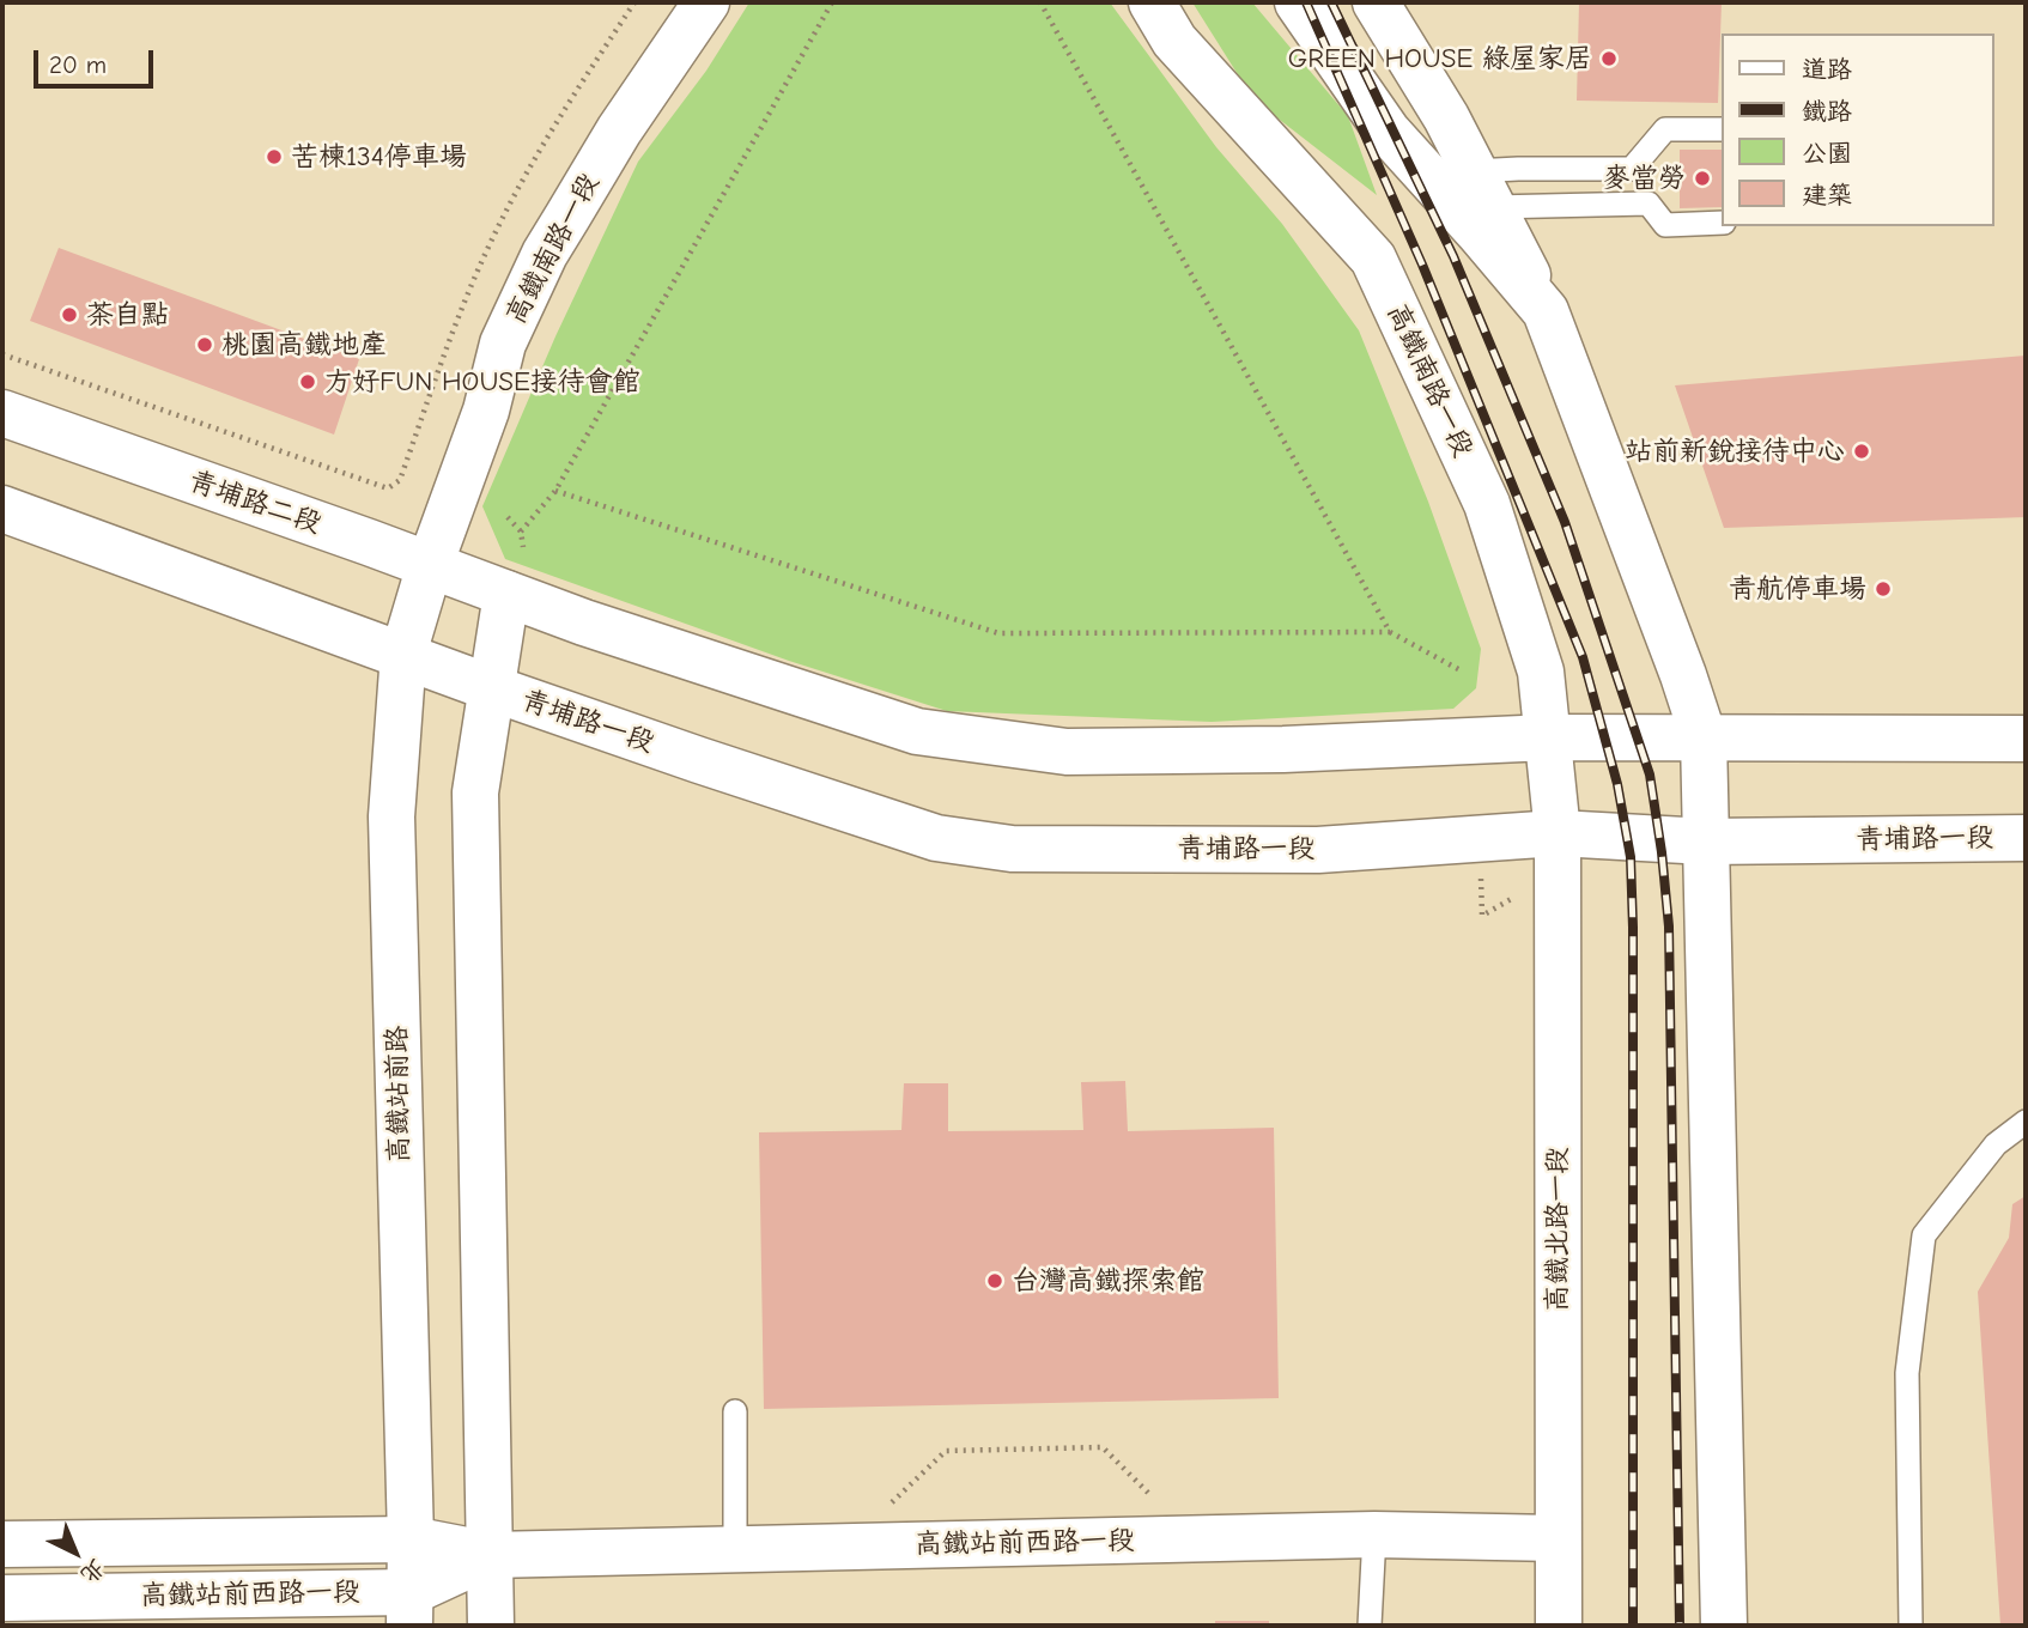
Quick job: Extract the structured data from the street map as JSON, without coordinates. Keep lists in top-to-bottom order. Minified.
{"streets":{"street":["高鐵南路一段","青埔路二段","青埔路一段","高鐵站前路","高鐵北路一段","高鐵站前西路一段"]},"crossings":[["高鐵南路一段","青埔路二段"],["高鐵南路一段","青埔路一段"],["高鐵南路一段","高鐵站前路"],["高鐵南路一段","高鐵北路一段"],["青埔路二段","高鐵站前路"],["青埔路一段","高鐵北路一段"],["高鐵站前路","高鐵站前西路一段"],["高鐵北路一段","高鐵站前西路一段"]],"places":["GREEN HOUSE 綠屋家居","苦楝134停車場","麥當勞","茶自點","桃園高鐵地產","方好FUN HOUSE接待會館","站前新銳接待中心","青航停車場","台灣高鐵探索館"],"legend":["道路","鐵路","公園","建築"],"scale_bar":"20 m","north":"bottom right"}
